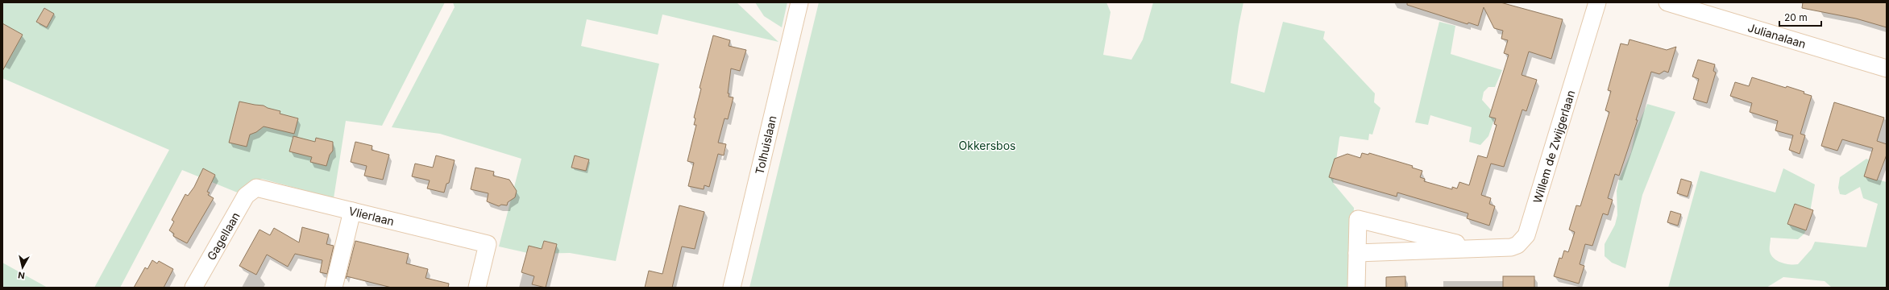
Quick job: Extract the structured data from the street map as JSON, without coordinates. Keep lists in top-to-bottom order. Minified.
{"streets":{"street":["Julianalaan","Tolhuislaan","Willem de Zwijgerlaan","Vlierlaan","Gagellaan"]},"crossings":[["Vlierlaan","Gagellaan"]],"parks":["Okkersbos"],"scale_bar":"20 m","north":"bottom"}
